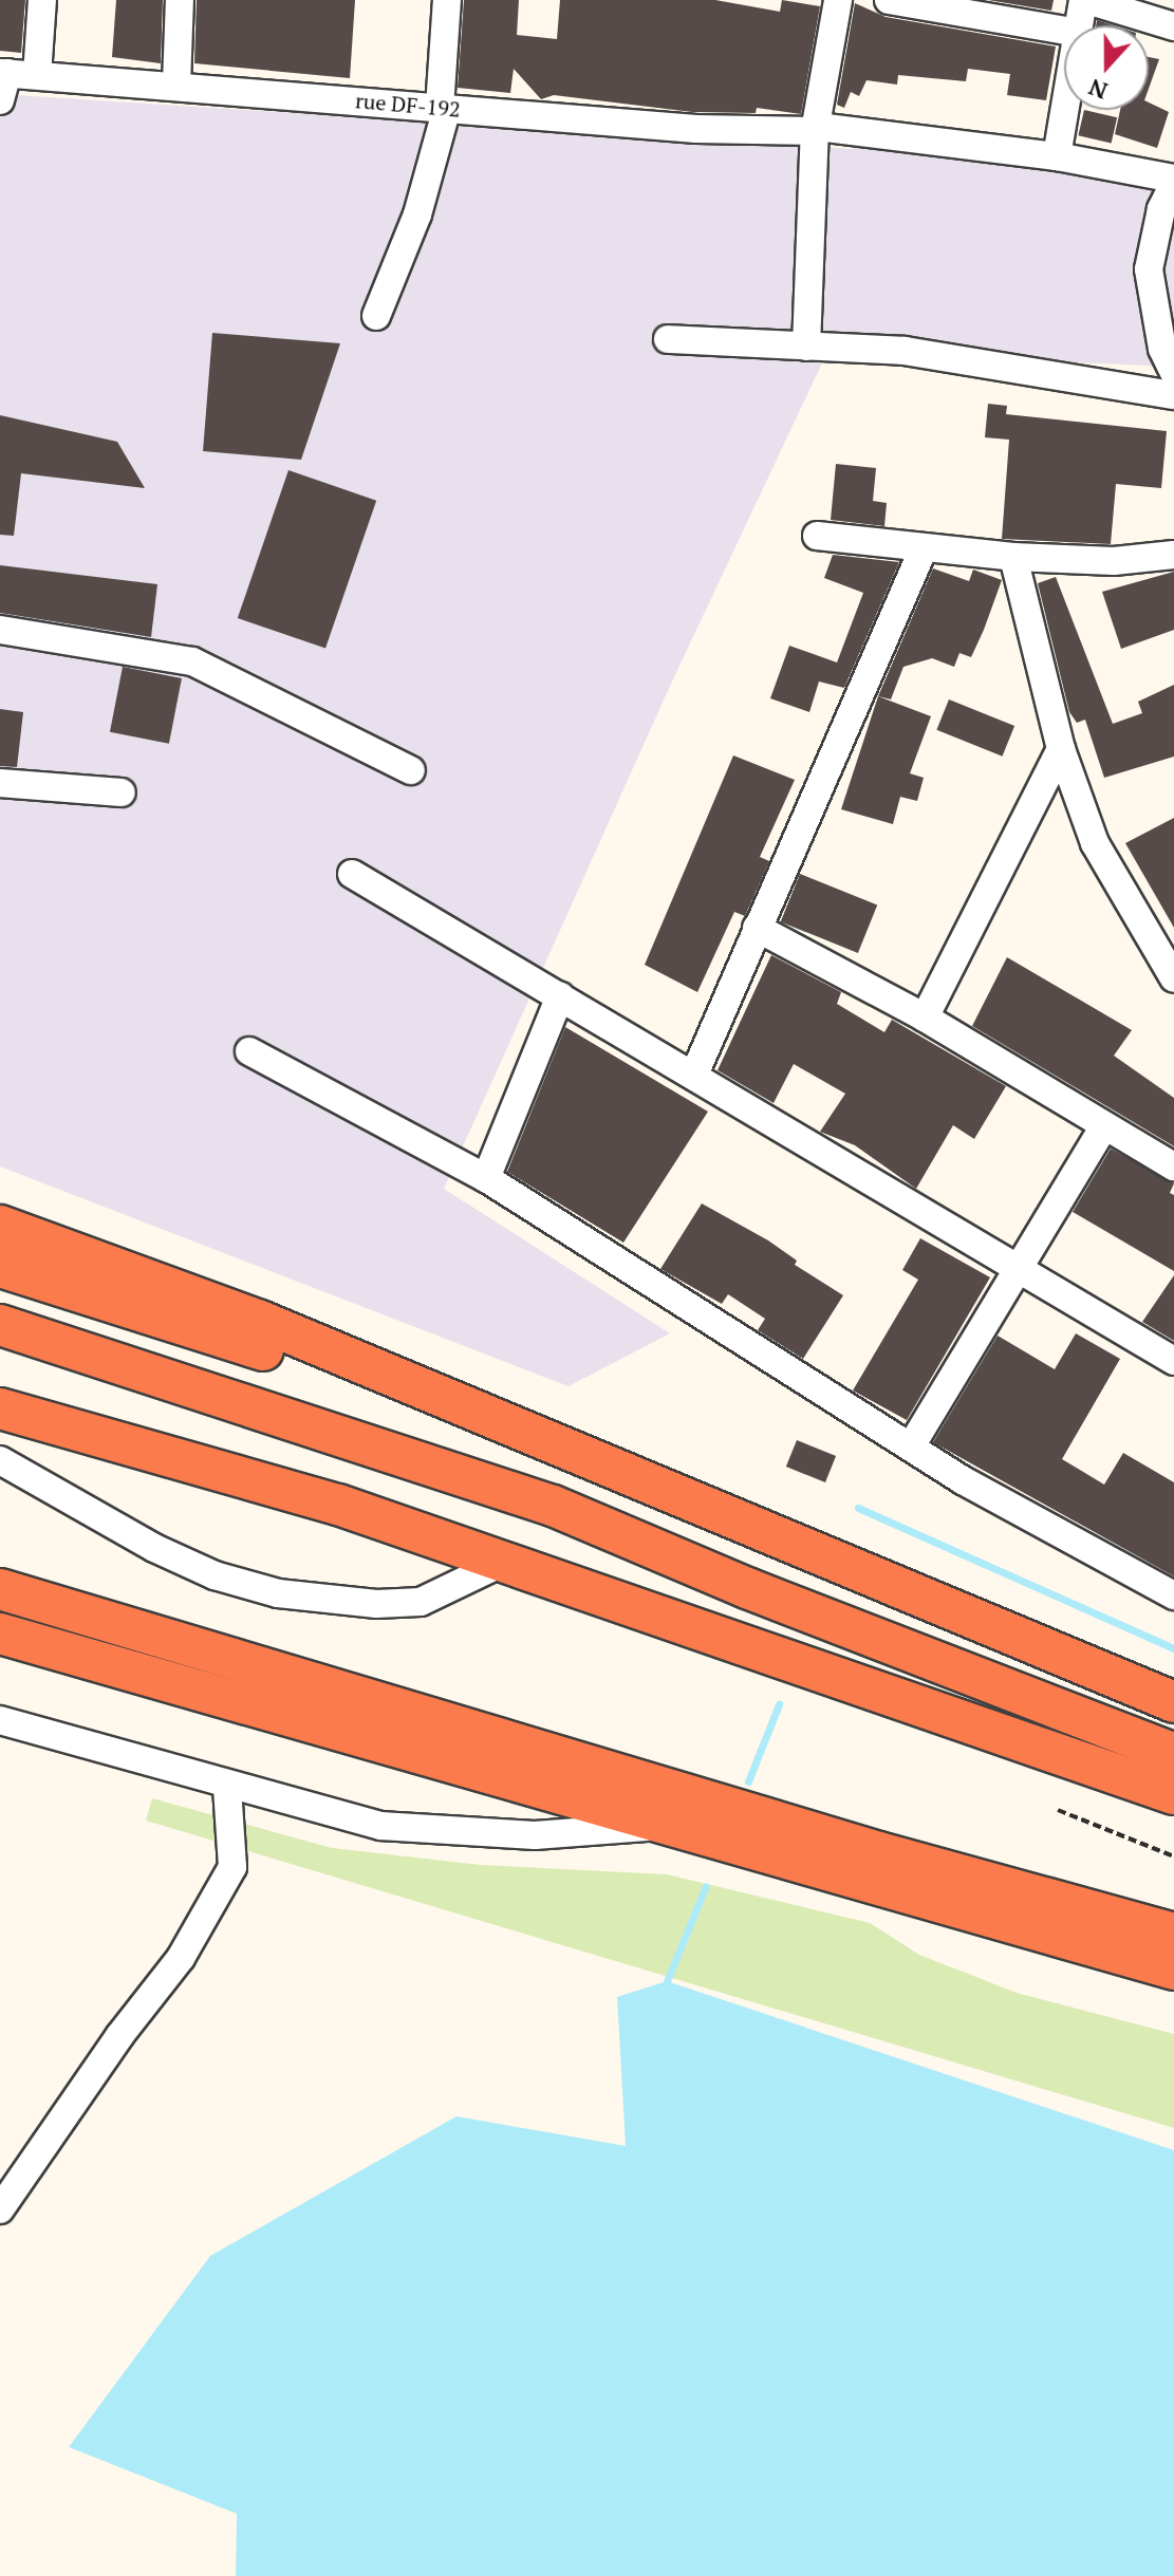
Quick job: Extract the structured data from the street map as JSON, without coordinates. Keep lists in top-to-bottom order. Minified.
{"streets":{"street":["rue DF-192"]},"north":"bottom"}
